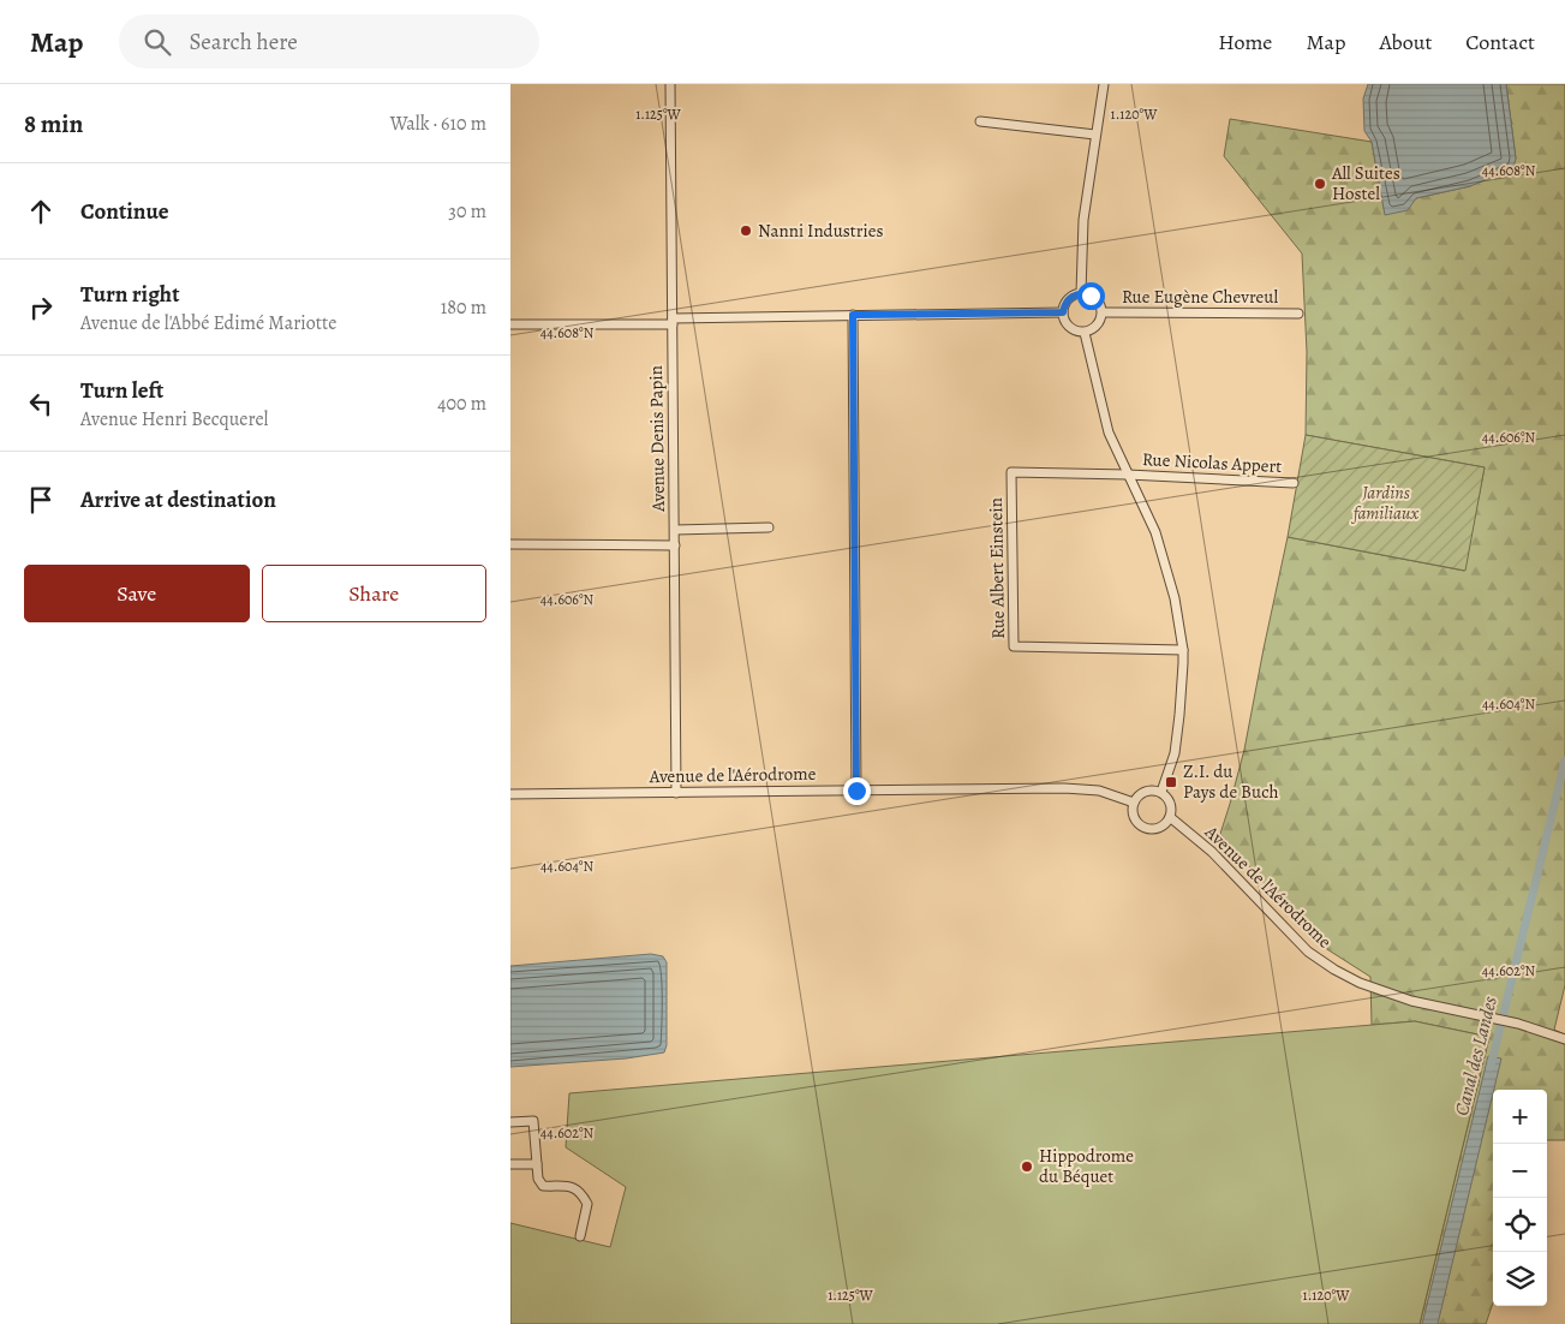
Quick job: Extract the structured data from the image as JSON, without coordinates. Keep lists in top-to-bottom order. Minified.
{"streets":{"street":["Rue Eugène Chevreul","Avenue Denis Papin","Rue Nicolas Appert","Rue Albert Einstein","Avenue de l'Aérodrome"]},"crossings":[["Avenue Denis Papin","Avenue de l'Aérodrome"],["Rue Nicolas Appert","Rue Albert Einstein"]],"water":["Canal des Landes"],"parks":["Jardins familiaux"],"places":{"other":["All Suites Hostel","Nanni Industries","Hippodrome du Béquet"],"transit":["Z.I. du Pays de Buch"]},"page":{"header":"Map","search":"Search here","nav":["Home","Map","About","Contact"],"heading":["8 min","Walk · 610 m"],"list":[["Continue","30 m"],["Turn right","Avenue de l'Abbé Edimé Mariotte","180 m"],["Turn left","Avenue Henri Becquerel","400 m"],"Arrive at destination"],"buttons":["Save","Share"],"map_buttons":["+","−"]},"coordinates":["1.125°W","1.120°W","44.608°N","44.606°N","44.604°N","44.602°N"]}
